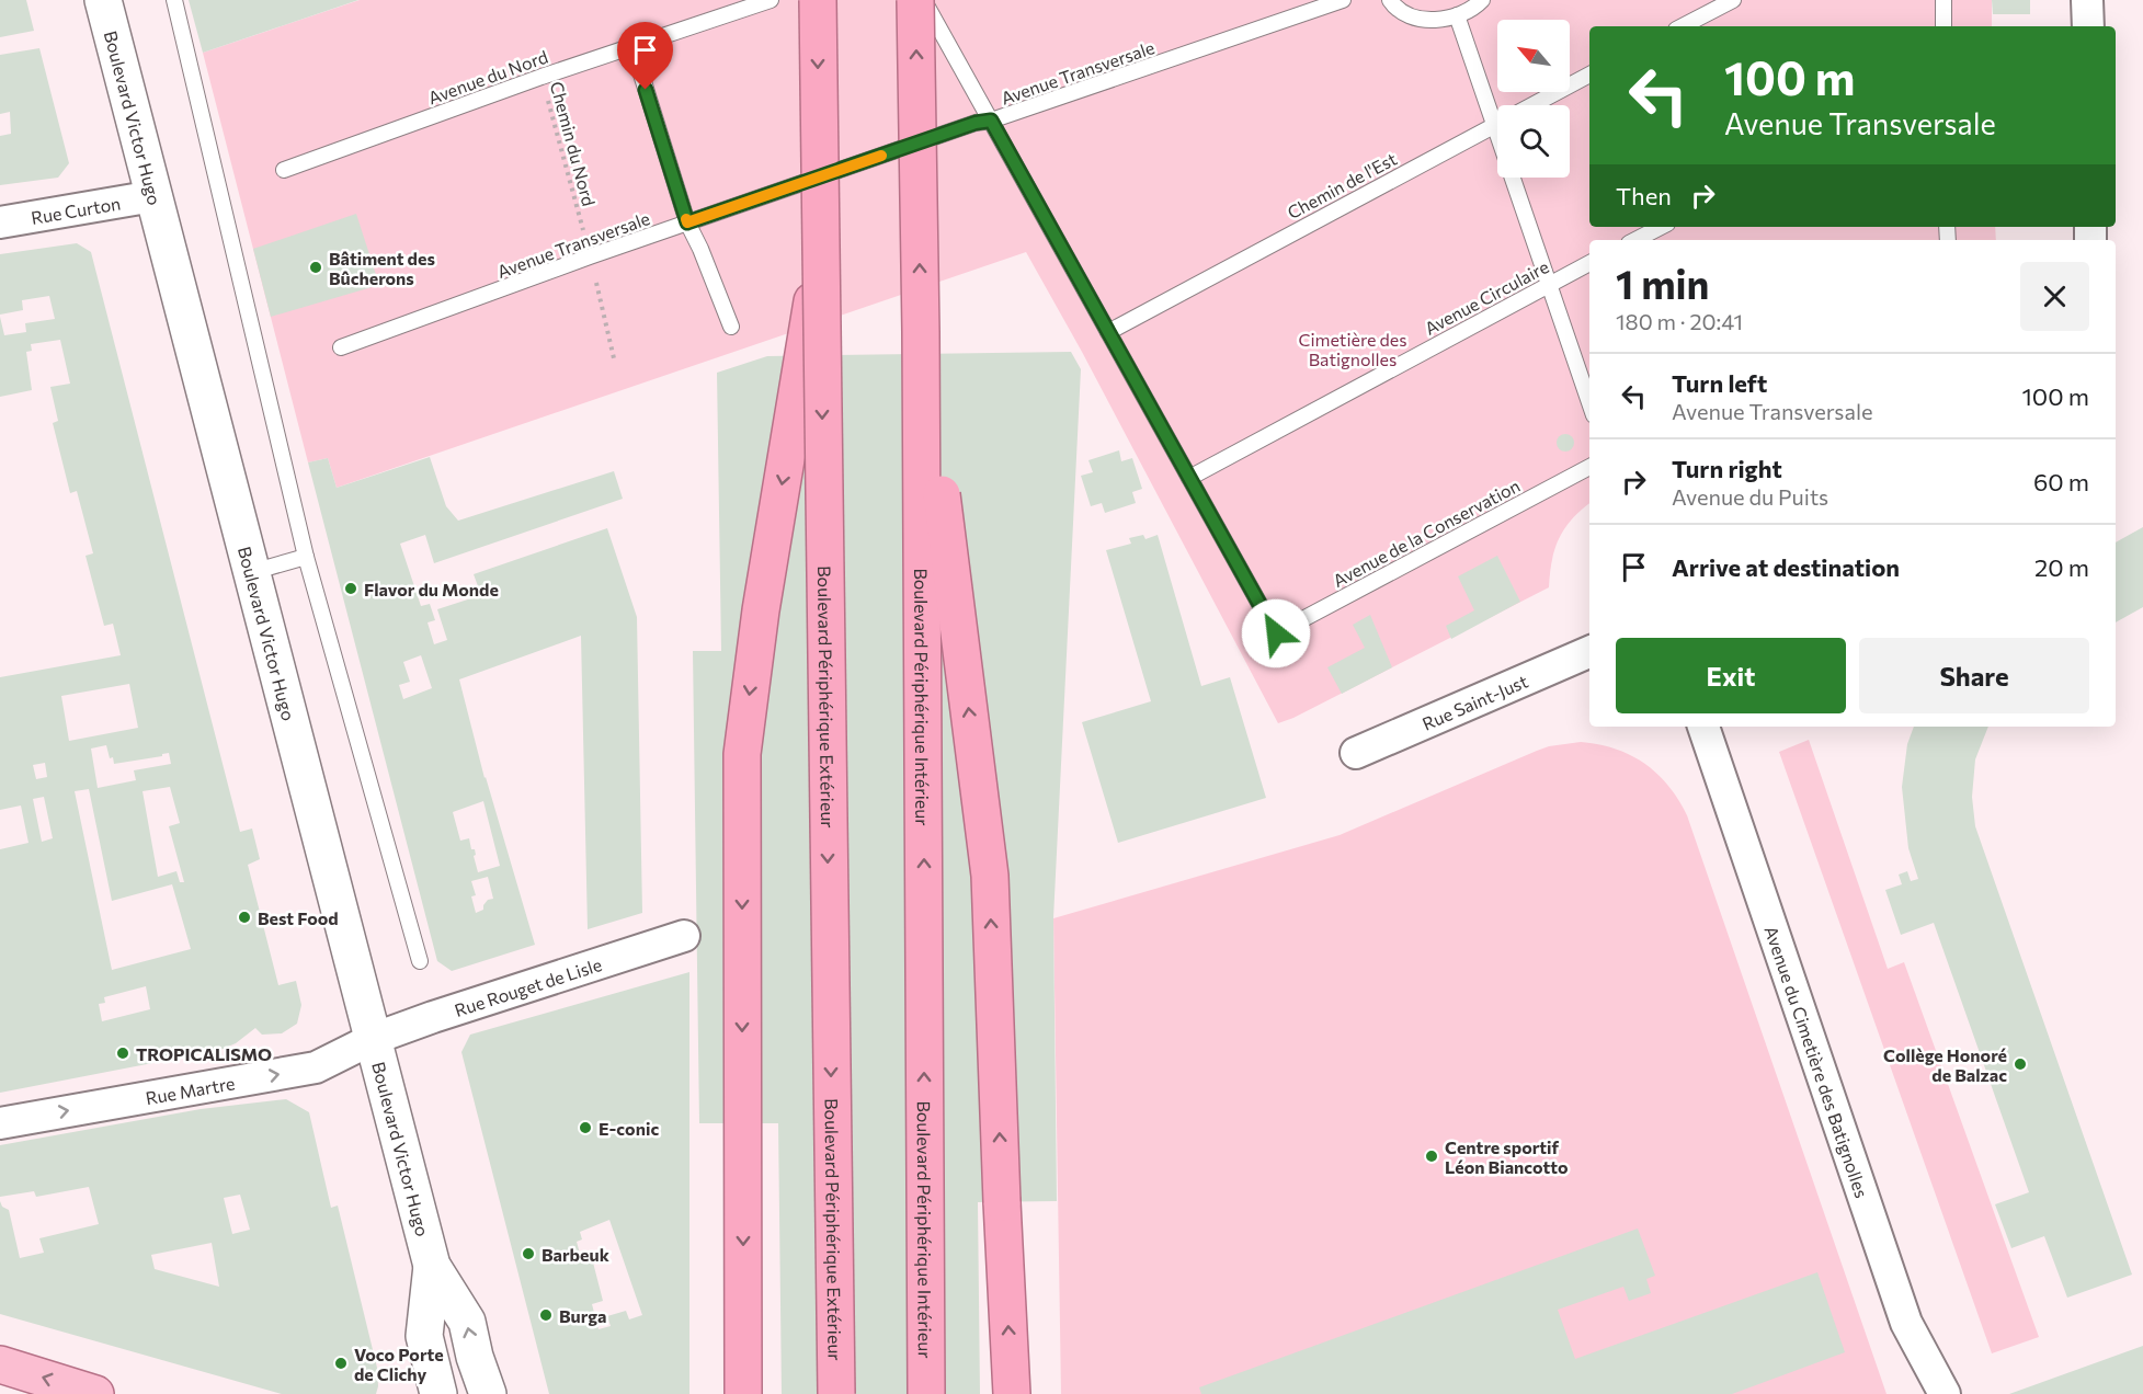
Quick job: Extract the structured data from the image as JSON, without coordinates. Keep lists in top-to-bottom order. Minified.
{"streets":{"highway":["Boulevard Périphérique Extérieur","Boulevard Périphérique Intérieur"],"main road":["Boulevard Victor Hugo"],"street":["Rue Curton","Rue Saint-Just","Rue Rouget de Lisle","Avenue du Cimetière des Batignolles","Rue Martre"],"lane":["Avenue Transversale","Avenue du Nord","Chemin de l'Est","Avenue Circulaire","Avenue de la Conservation"],"path":["Chemin du Nord"]},"crossings":[["Avenue Transversale","Chemin du Nord"],["Avenue du Nord","Chemin du Nord"],["Boulevard Victor Hugo","Rue Curton"],["Boulevard Victor Hugo","Rue Rouget de Lisle"],["Boulevard Victor Hugo","Rue Martre"],["Avenue Circulaire","Avenue de la Conservation"],["Rue Rouget de Lisle","Rue Martre"]],"one_way":["Rue Martre"],"parks":["Cimetière des Batignolles"],"places":["Bâtiment des Bûcherons","Flavor du Monde","Best Food","TROPICALISMO","Collège Honoré de Balzac","E-conic","Centre sportif Léon Biancotto","Barbeuk","Burga","Voco Porte de Clichy"],"north":"top left","page":{"turn":["100 m","Avenue Transversale"],"then":"Then","heading":["1 min","180 m · 20:41"],"list":[{"name":"Turn left","note":"Avenue Transversale","value":"100 m"},{"name":"Turn right","note":"Avenue du Puits","value":"60 m"},{"name":"Arrive at destination","value":"20 m"}],"buttons":["Exit","Share"]}}
